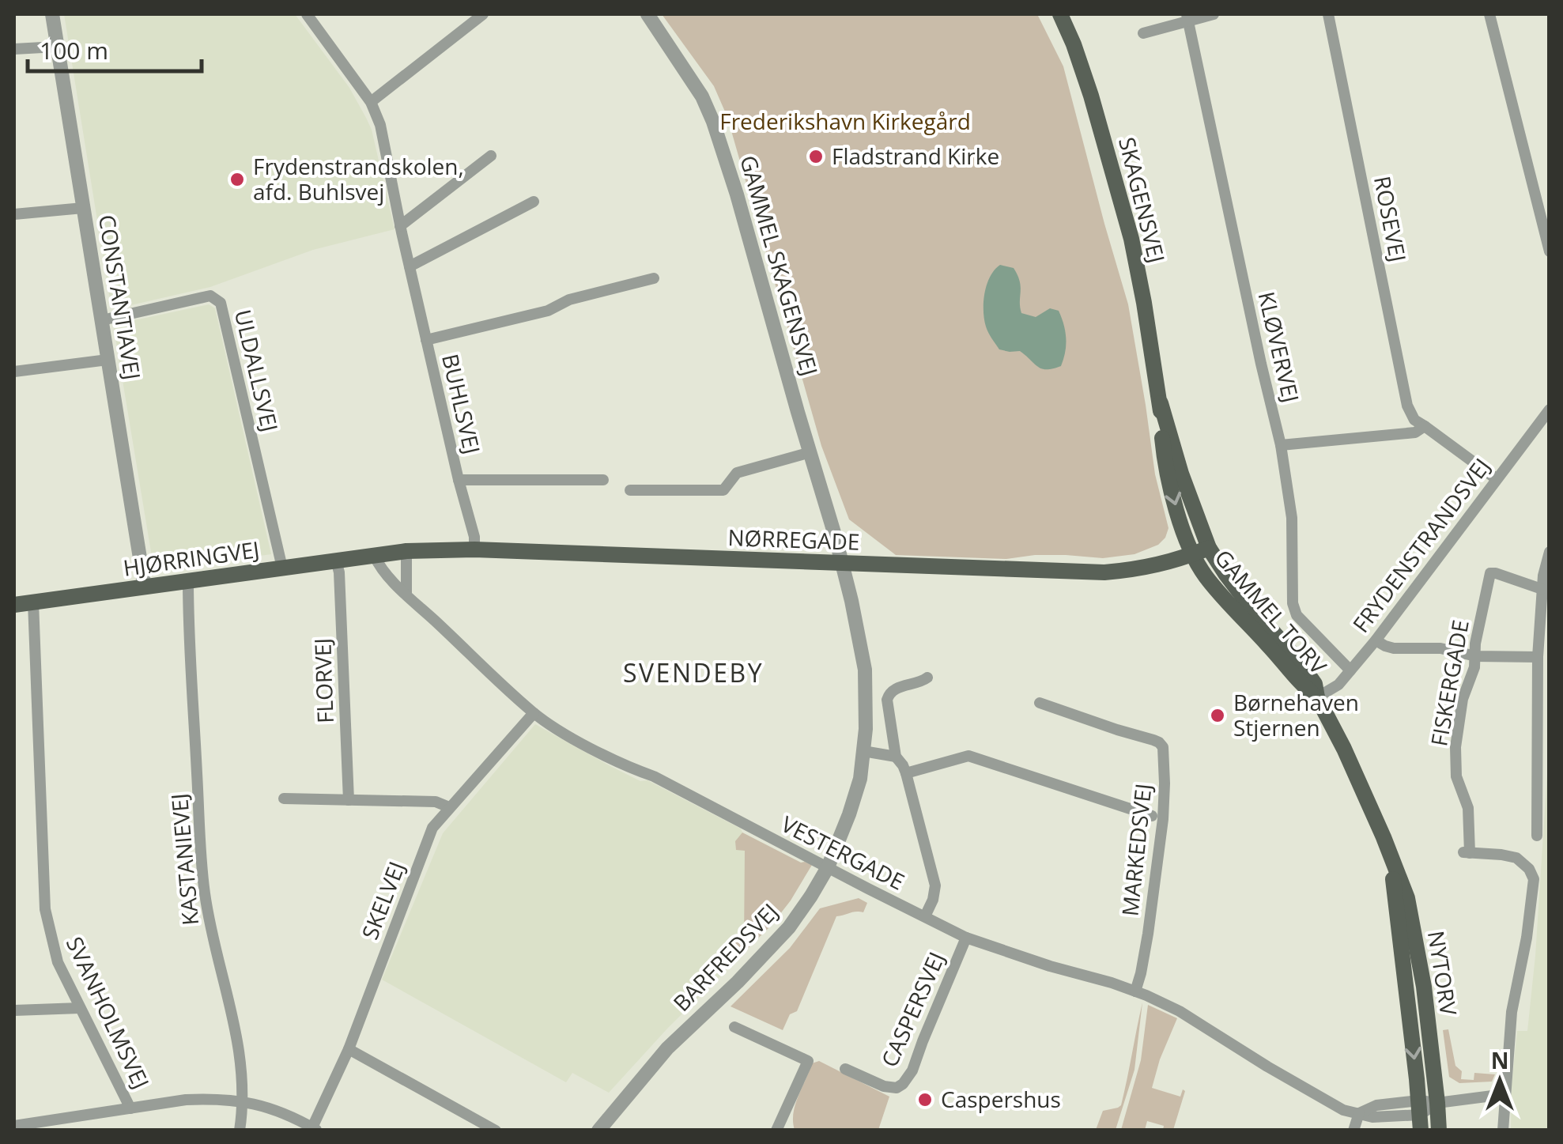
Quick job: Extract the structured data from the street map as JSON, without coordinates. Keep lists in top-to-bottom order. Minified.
{"streets":{"main road":["SKAGENSVEJ","NØRREGADE","HJØRRINGVEJ","GAMMEL TORV","NYTORV"],"street":["ROSEVEJ","GAMMEL SKAGENSVEJ","CONSTANTIAVEJ","KLØVERVEJ","ULDALLSVEJ","BUHLSVEJ","FRYDENSTRANDSVEJ","FLORVEJ","FISKERGADE","MARKEDSVEJ","VESTERGADE","KASTANIEVEJ","SKELVEJ","BARFREDSVEJ","CASPERSVEJ","SVANHOLMSVEJ"]},"crossings":[["SKAGENSVEJ","NØRREGADE"],["SKAGENSVEJ","GAMMEL TORV"],["GAMMEL SKAGENSVEJ","NØRREGADE"],["GAMMEL SKAGENSVEJ","BARFREDSVEJ"],["CONSTANTIAVEJ","ULDALLSVEJ"],["CONSTANTIAVEJ","HJØRRINGVEJ"],["KLØVERVEJ","FRYDENSTRANDSVEJ"],["ULDALLSVEJ","HJØRRINGVEJ"],["BUHLSVEJ","NØRREGADE"],["NØRREGADE","HJØRRINGVEJ"],["NØRREGADE","GAMMEL TORV"],["NØRREGADE","VESTERGADE"],["NØRREGADE","BARFREDSVEJ"],["FRYDENSTRANDSVEJ","GAMMEL TORV"],["HJØRRINGVEJ","FLORVEJ"],["HJØRRINGVEJ","VESTERGADE"],["HJØRRINGVEJ","KASTANIEVEJ"],["HJØRRINGVEJ","SVANHOLMSVEJ"],["GAMMEL TORV","NYTORV"],["MARKEDSVEJ","VESTERGADE"],["VESTERGADE","SKELVEJ"],["VESTERGADE","BARFREDSVEJ"],["VESTERGADE","CASPERSVEJ"]],"districts":["SVENDEBY"],"parks":["Frederikshavn Kirkegård"],"places":["Fladstrand Kirke","Frydenstrandskolen, afd. Buhlsvej","Børnehaven Stjernen","Caspershus"],"scale_bar":"100 m","north":"top"}
